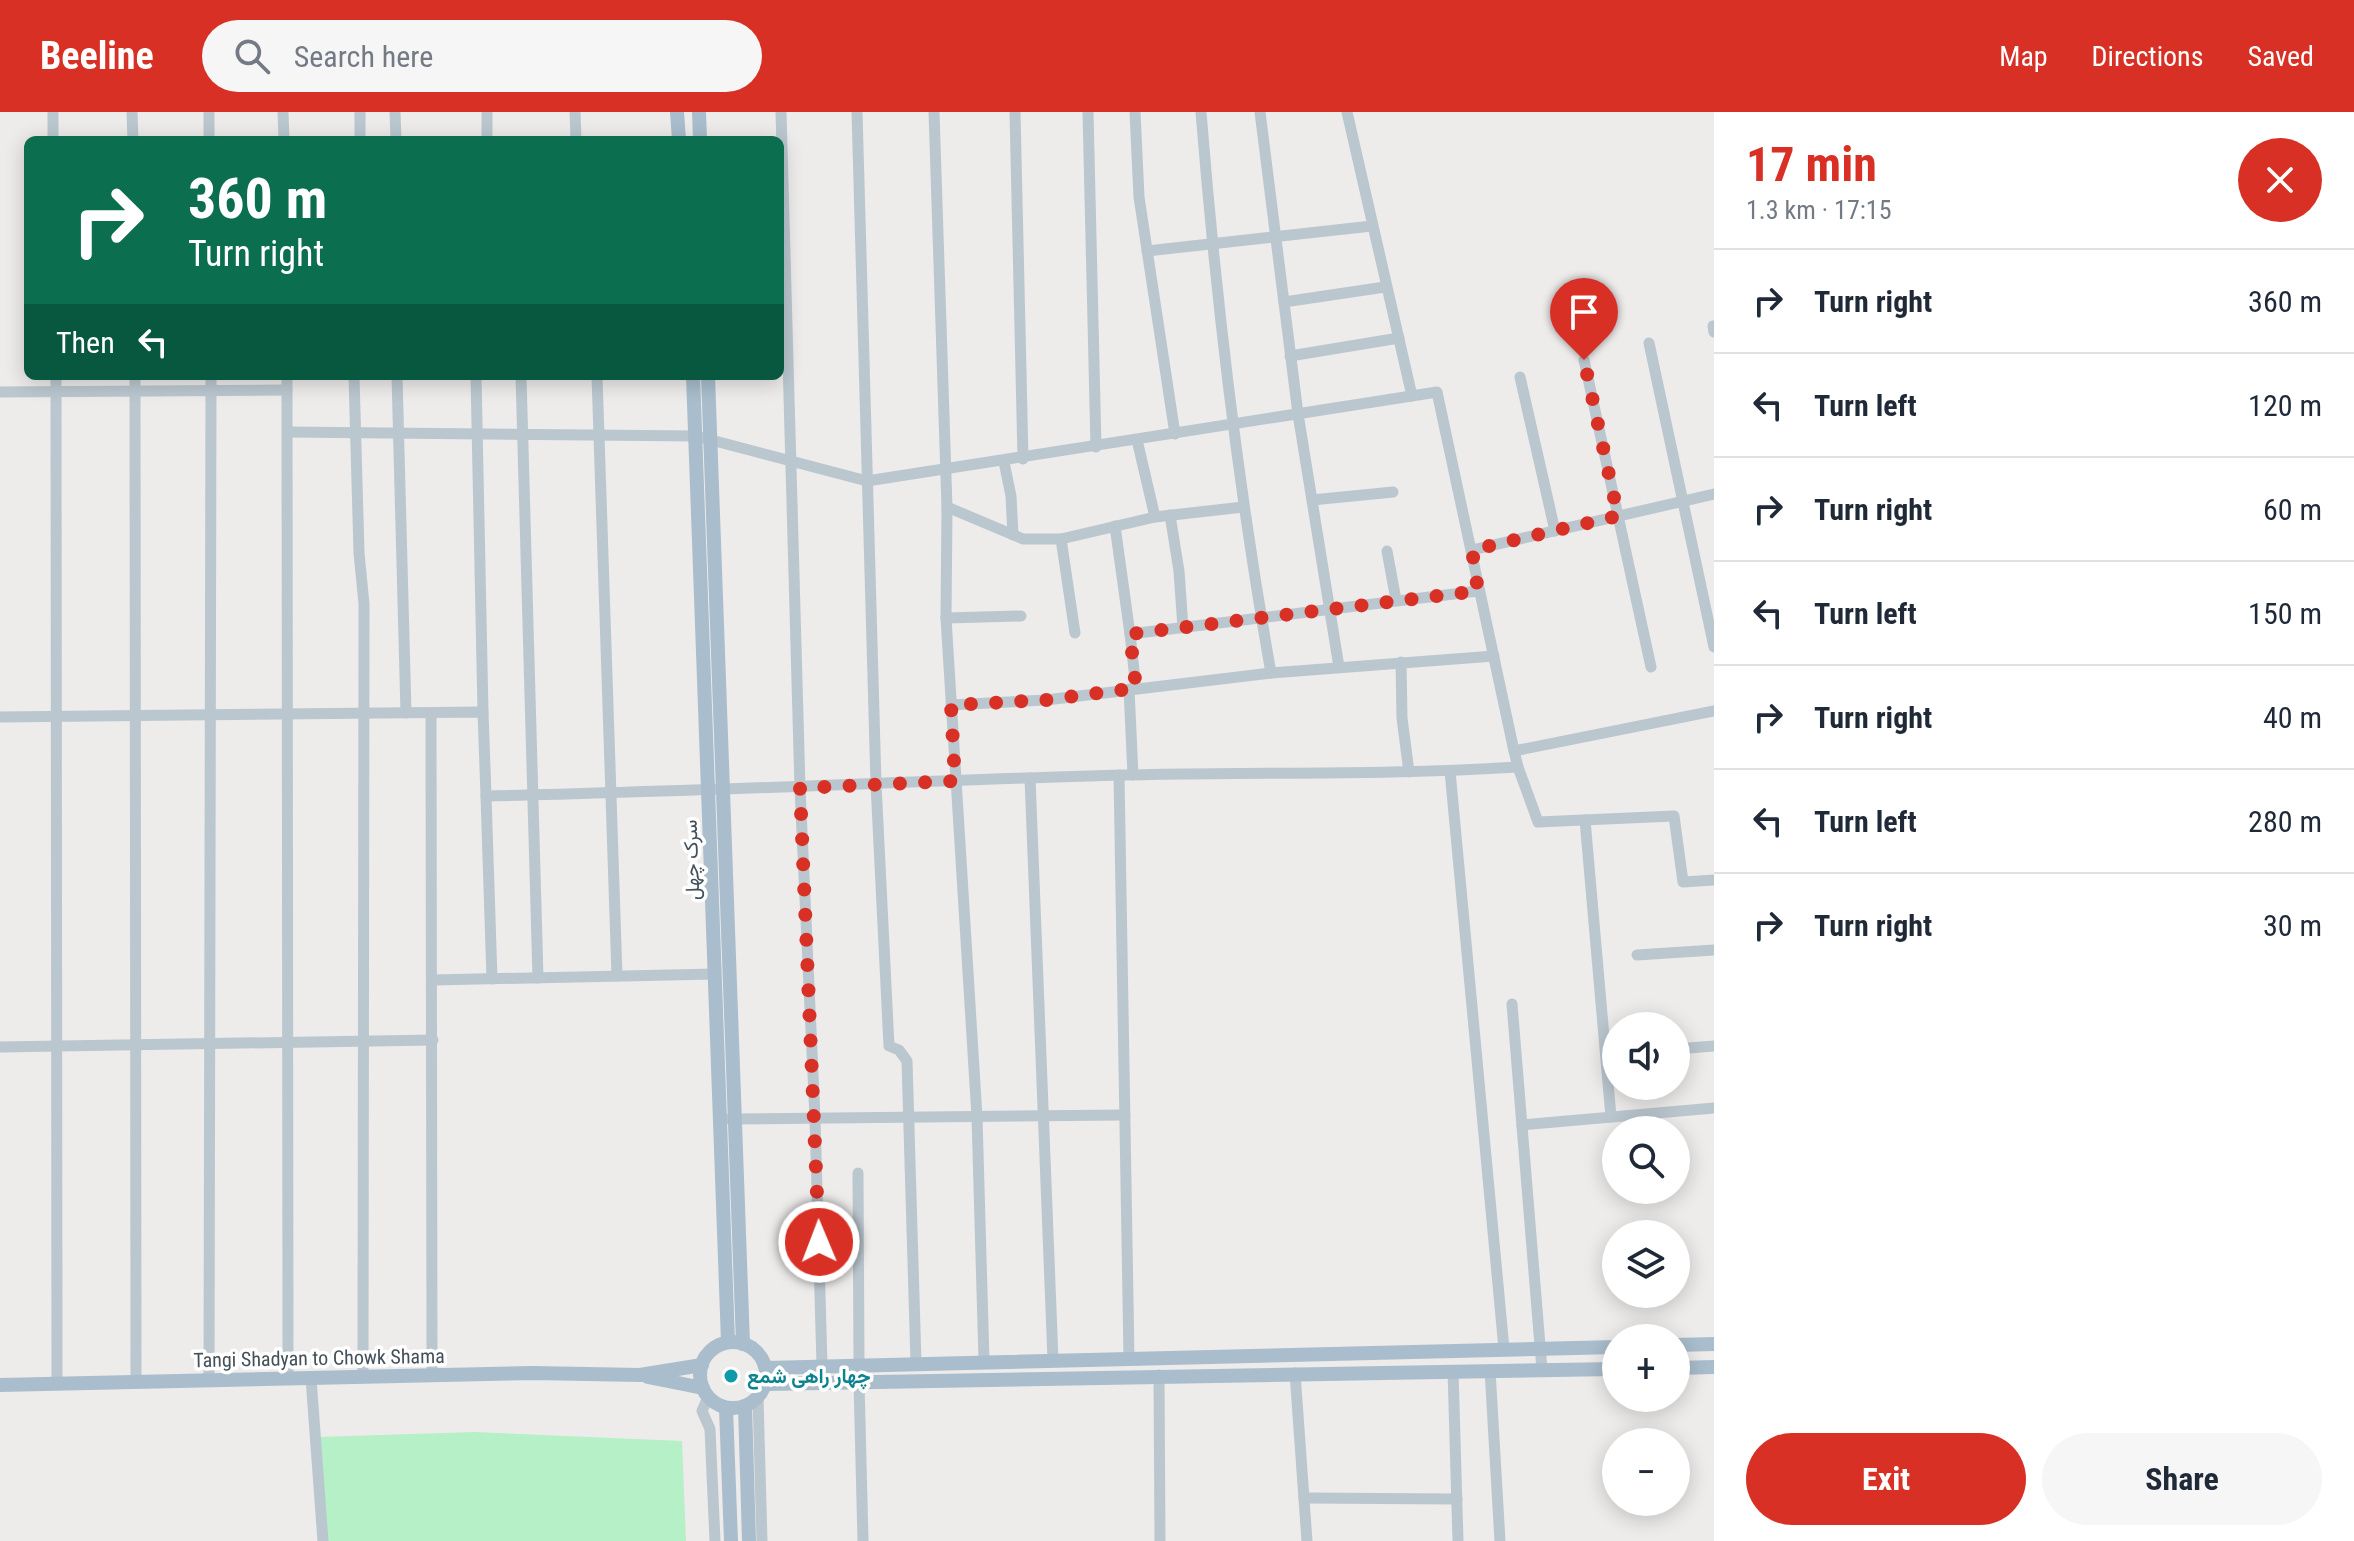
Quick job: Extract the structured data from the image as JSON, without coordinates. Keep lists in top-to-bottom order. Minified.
{"streets":{"main road":["سرک چهل","Tangi Shadyan to Chowk Shama"]},"places":["چهار راهی شمع"],"page":{"header":"Beeline","search":"Search here","nav":["Map","Directions","Saved"],"heading":["17 min","1.3 km · 17:15"],"turn":["360 m","Turn right"],"list":[{"name":"Turn right","value":"360 m"},{"name":"Turn left","value":"120 m"},{"name":"Turn right","value":"60 m"},{"name":"Turn left","value":"150 m"},{"name":"Turn right","value":"40 m"},{"name":"Turn left","value":"280 m"},{"name":"Turn right","value":"30 m"}],"then":"Then","map_buttons":["+","−"],"buttons":["Exit","Share"]}}
